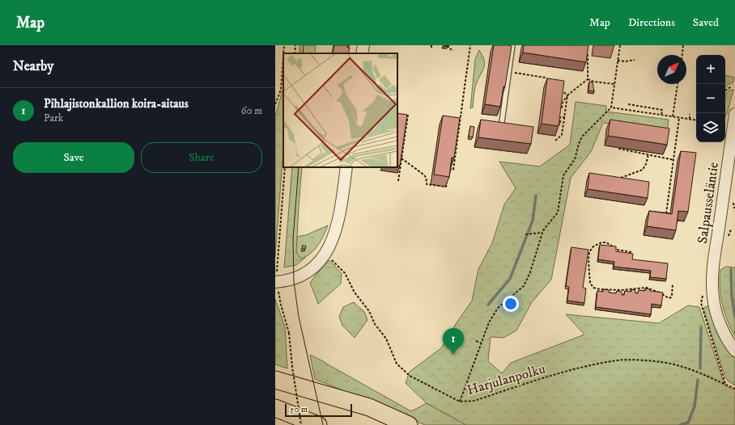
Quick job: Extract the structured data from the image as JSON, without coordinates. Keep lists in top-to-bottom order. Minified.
{"streets":{"street":["Salpausseläntie"],"path":["Harjulanpolku"]},"scale_bar":"50 m","north":"top right","page":{"header":"Map","nav":["Map","Directions","Saved"],"heading":"Nearby","map_buttons":["+","−"],"list":[{"mark":"1","name":"Pihlajistonkallion koira-aitaus","note":"Park","value":"60 m"}],"buttons":["Save","Share"],"pins":"1","scale":"50 m"}}
